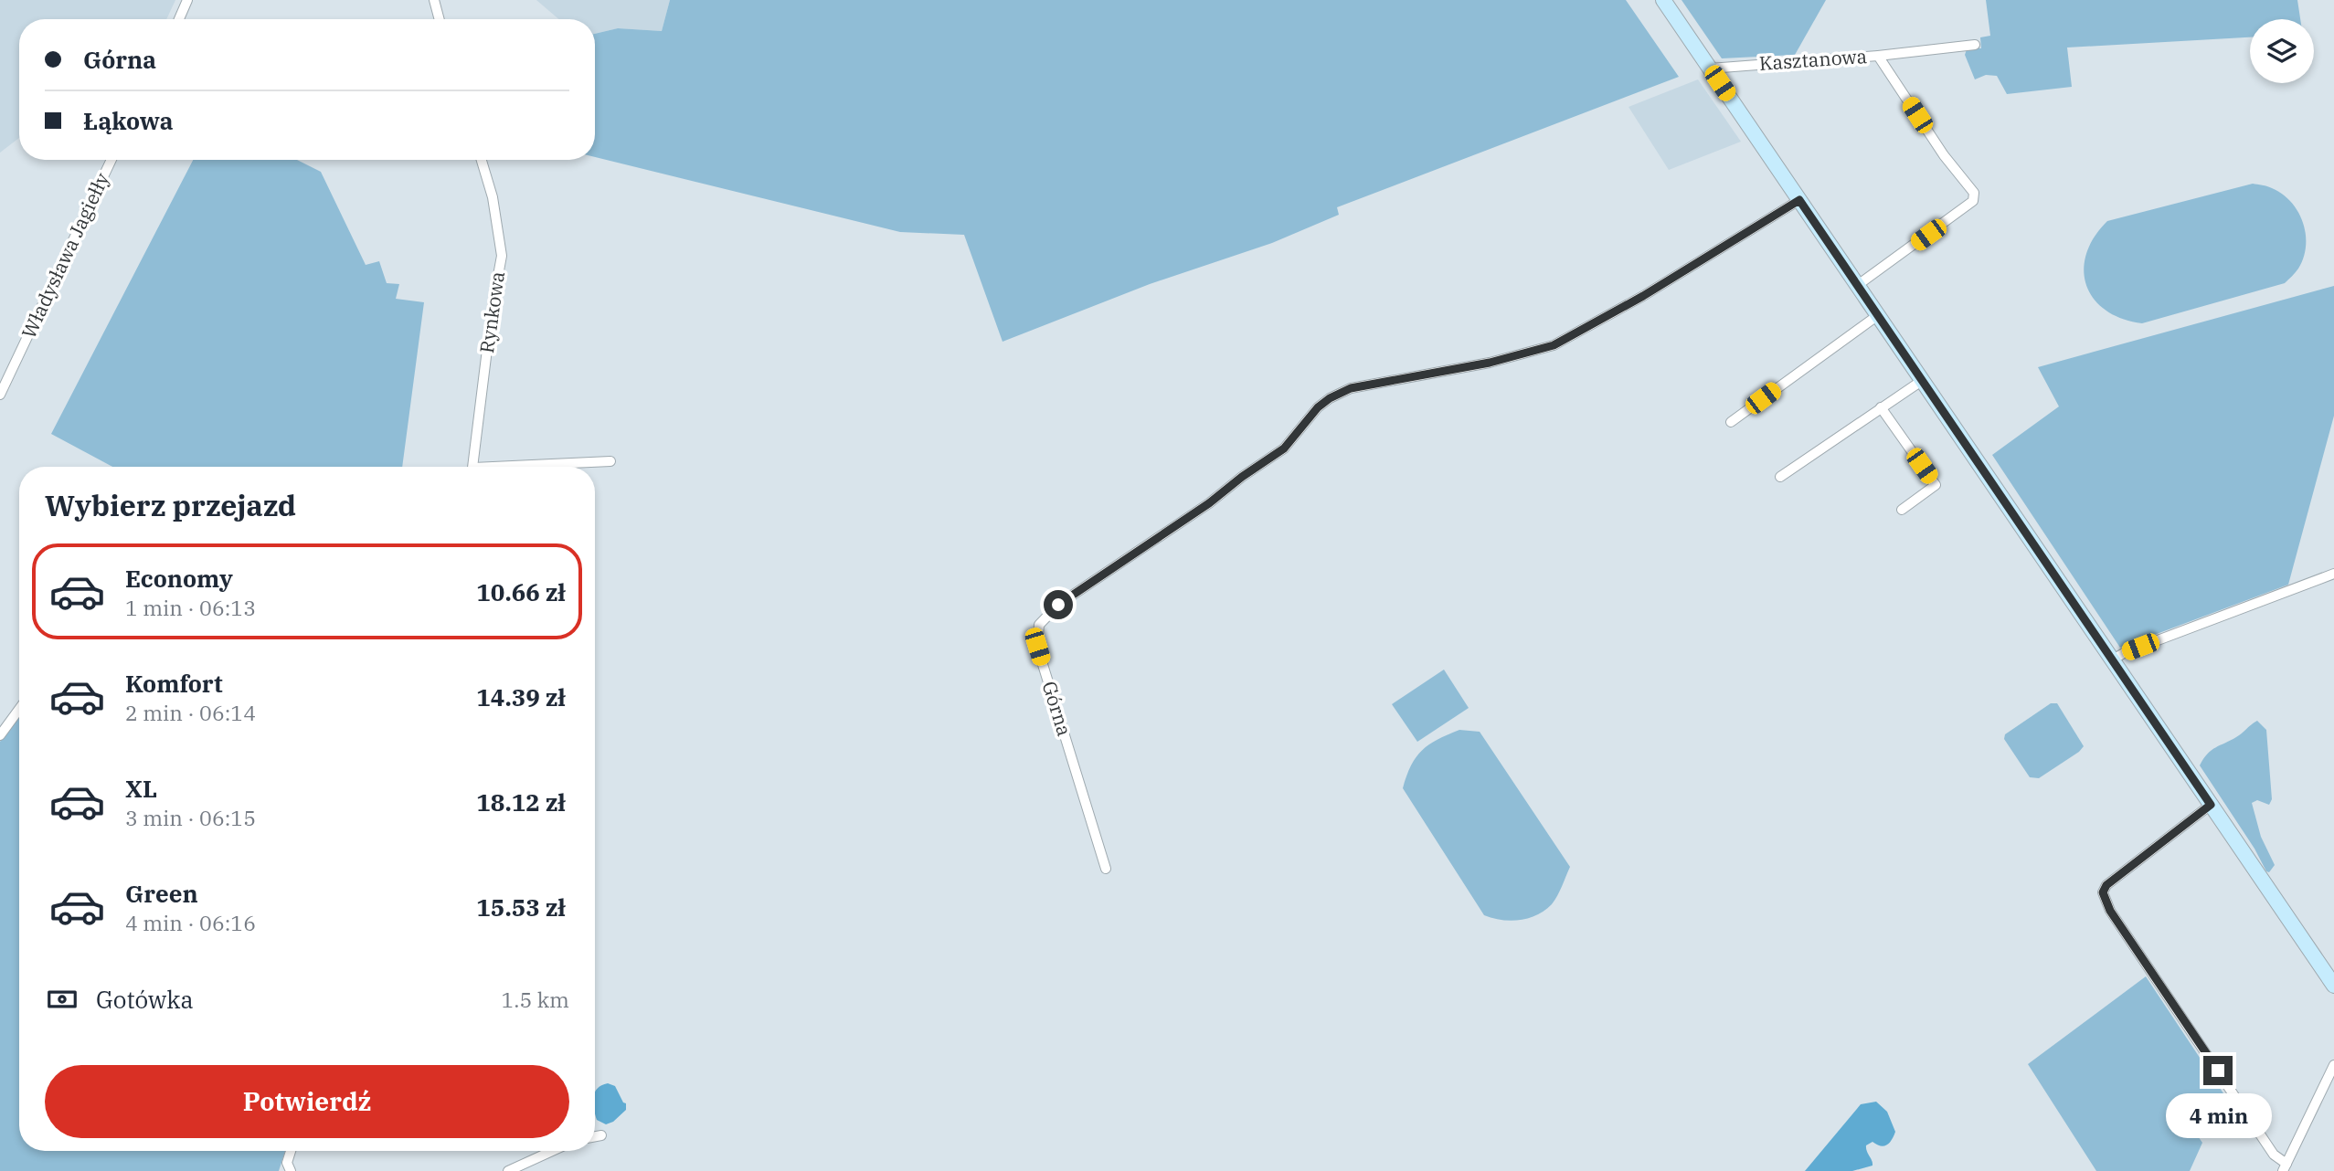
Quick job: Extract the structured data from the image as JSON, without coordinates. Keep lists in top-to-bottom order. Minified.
{"streets":{"street":["Kasztanowa","Władysława Jagiełły","Rynkowa","Górna"]},"page":{"banner":["Górna","Łąkowa"],"heading":"Wybierz przejazd","list":[{"name":"Economy","note":"1 min · 06:13","value":"10.66 zł"},{"name":"Komfort","note":"2 min · 06:14","value":"14.39 zł"},{"name":"XL","note":"3 min · 06:15","value":"18.12 zł"},{"name":"Green","note":"4 min · 06:16","value":"15.53 zł"}],"pay":["Gotówka","1.5 km"],"buttons":"Potwierdź","bubble":"4 min"}}
